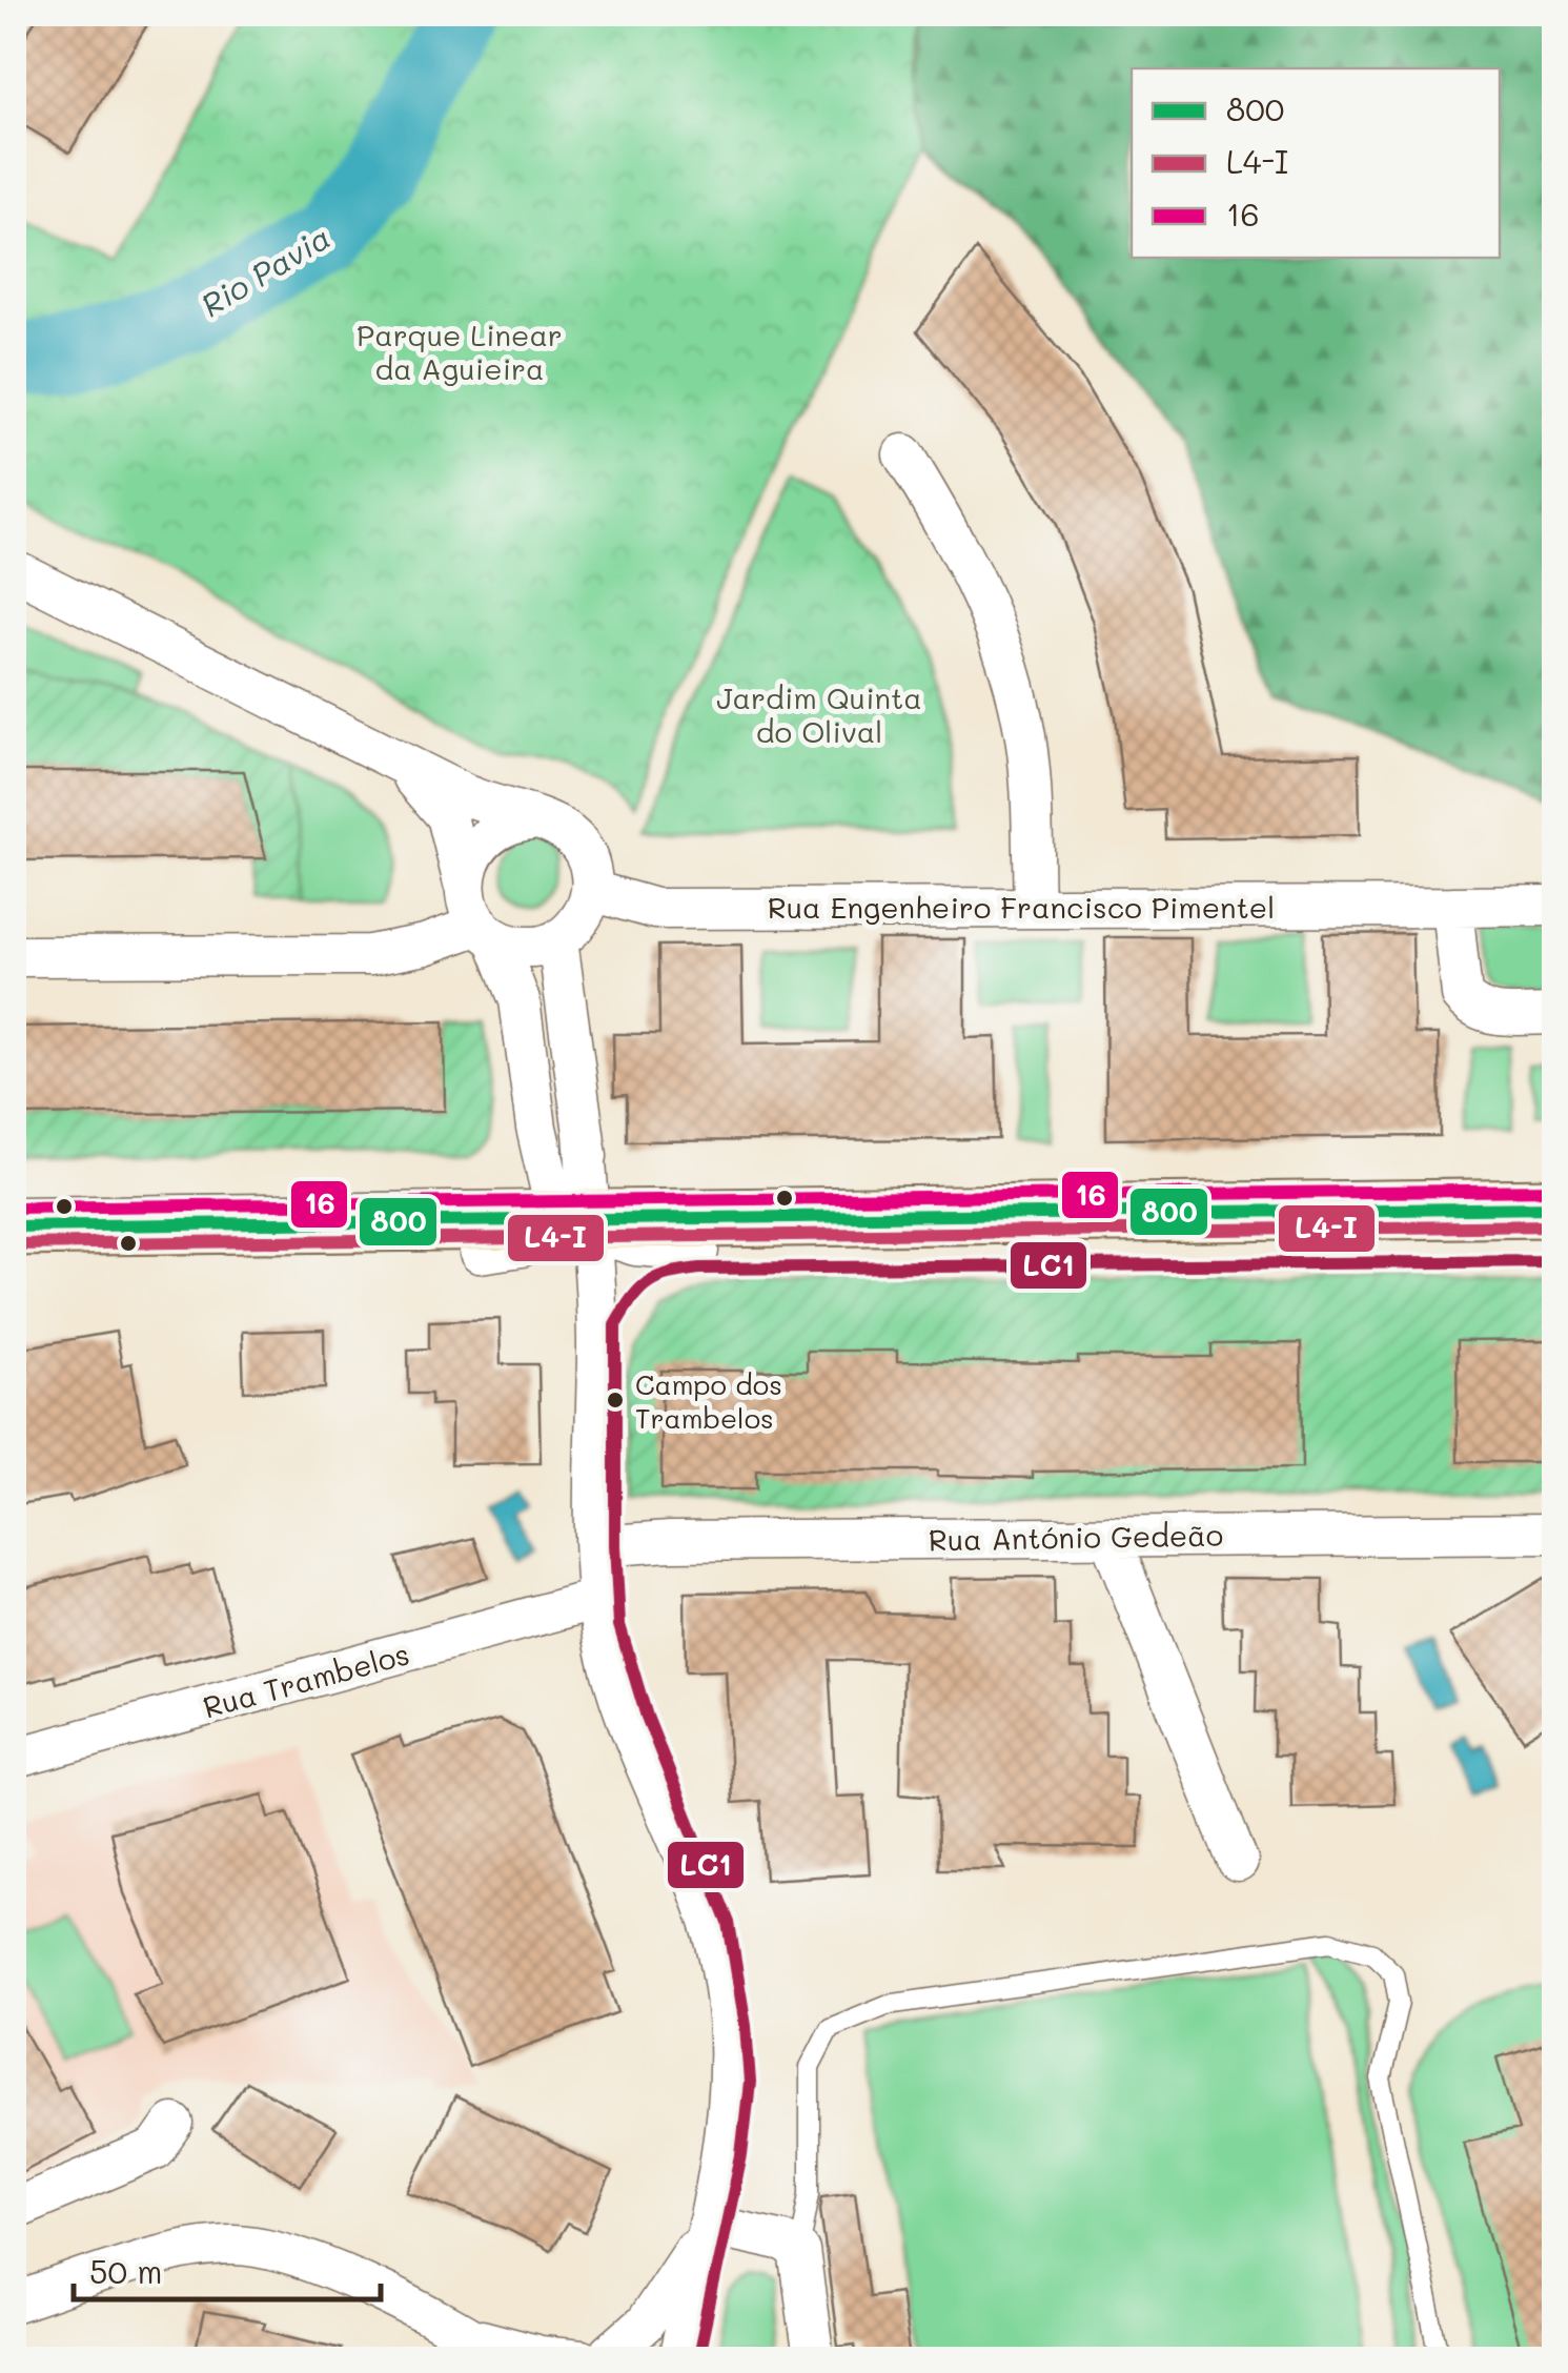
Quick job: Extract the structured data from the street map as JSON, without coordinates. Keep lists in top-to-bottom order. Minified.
{"streets":{"street":["Rua Engenheiro Francisco Pimentel","Rua António Gedeão","Rua Trambelos"]},"water":["Rio Pavia"],"parks":["Parque Linear da Aguieira","Jardim Quinta do Olival"],"places":["Campo dos Trambelos"],"lines":["transit line 16","transit line 800","transit line L4-I","transit line LC1"],"legend":["800","L4-I","16"],"scale_bar":"50 m"}
